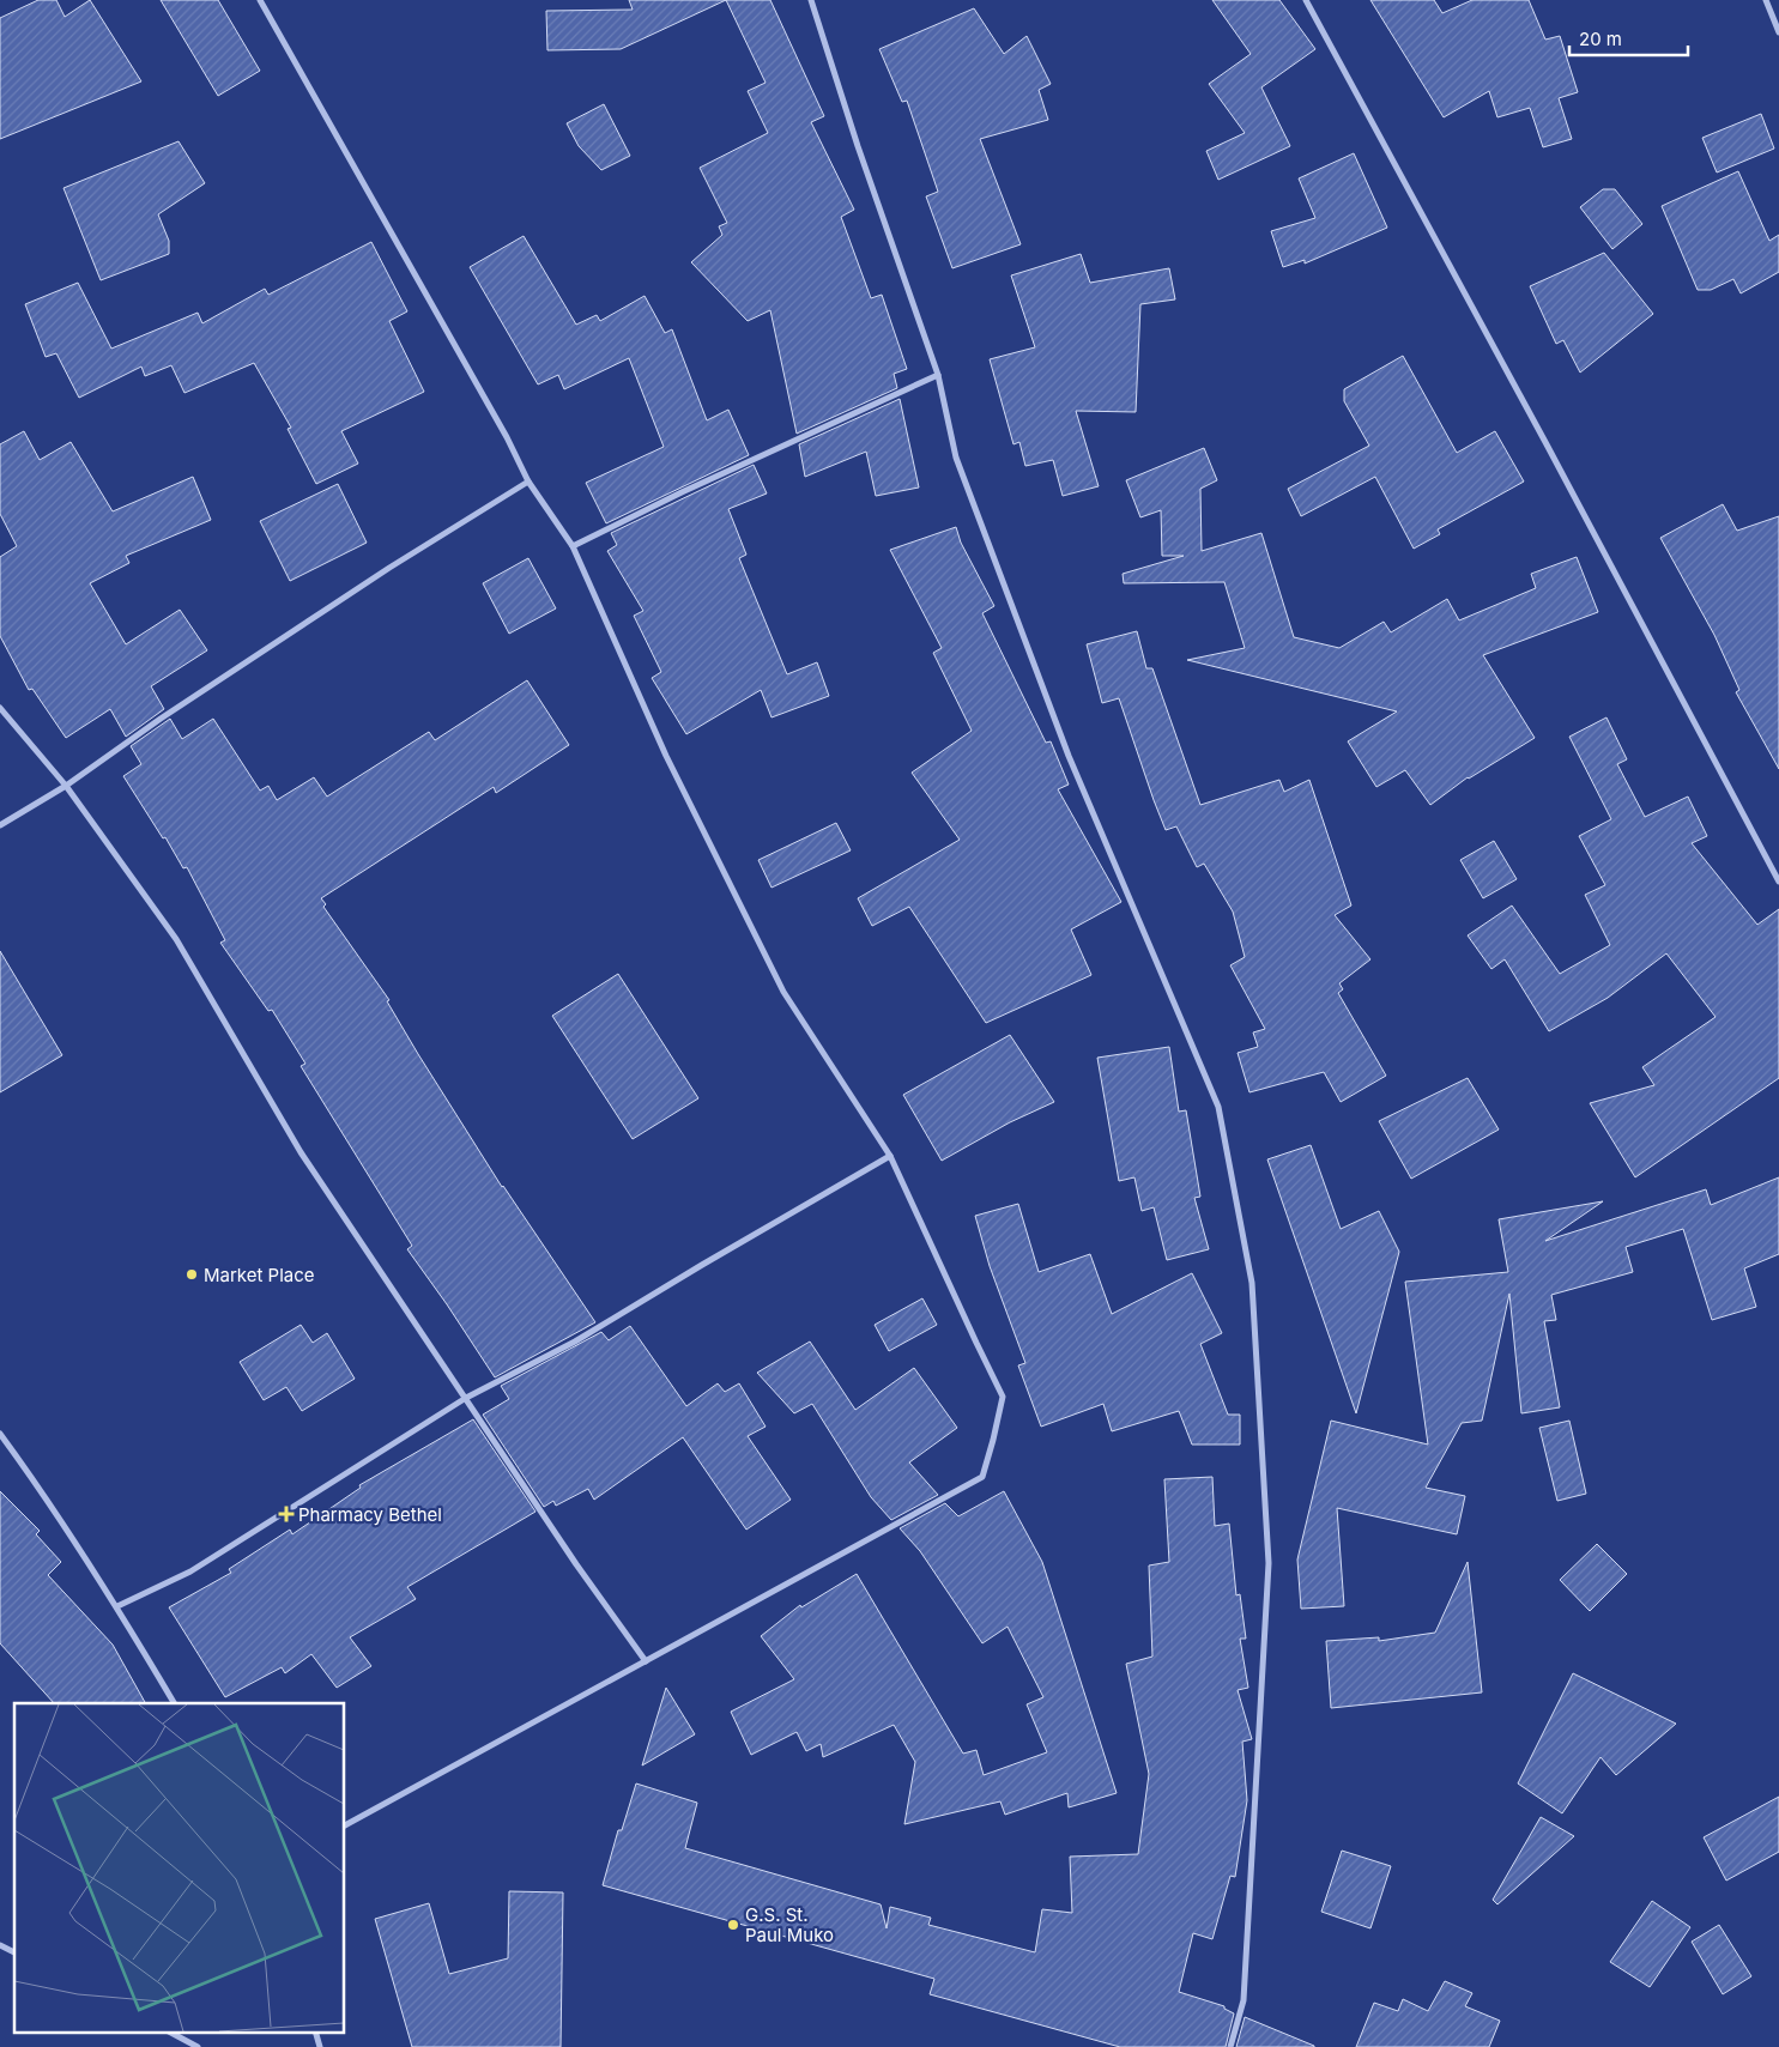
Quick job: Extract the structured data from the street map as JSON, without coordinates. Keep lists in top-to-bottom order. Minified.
{"places":{"other":["Market Place","G.S. St. Paul Muko"],"health":["Pharmacy Bethel"]},"scale_bar":"20 m"}
